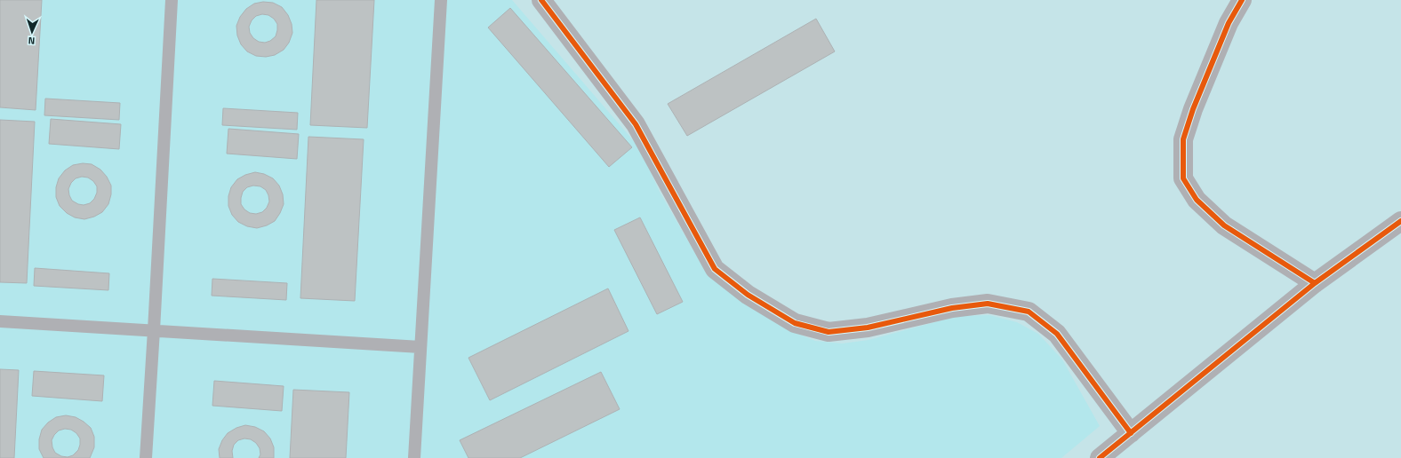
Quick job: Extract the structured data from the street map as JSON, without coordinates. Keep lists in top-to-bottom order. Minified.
{"north":"bottom"}
